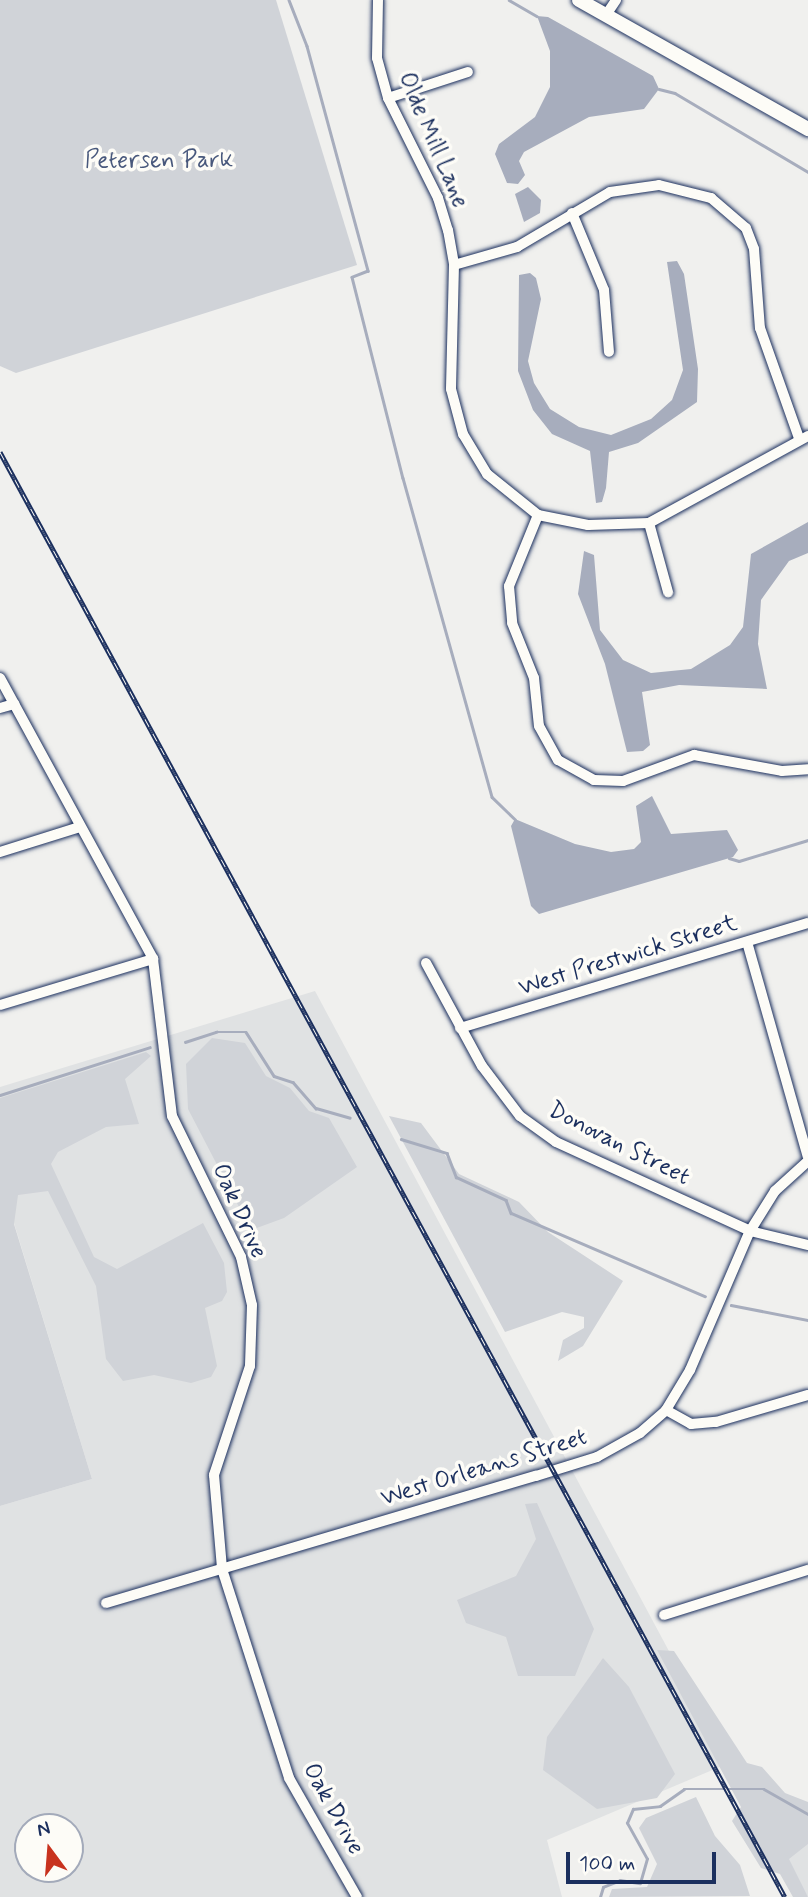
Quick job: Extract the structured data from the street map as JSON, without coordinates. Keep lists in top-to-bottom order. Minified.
{"streets":{"street":["Olde Mill Lane","West Prestwick Street","Donovan Street","Oak Drive","West Orleans Street"]},"crossings":[["West Prestwick Street","Donovan Street"],["Donovan Street","West Orleans Street"],["Oak Drive","West Orleans Street"]],"parks":["Petersen Park"],"scale_bar":"100 m","north":"top"}
